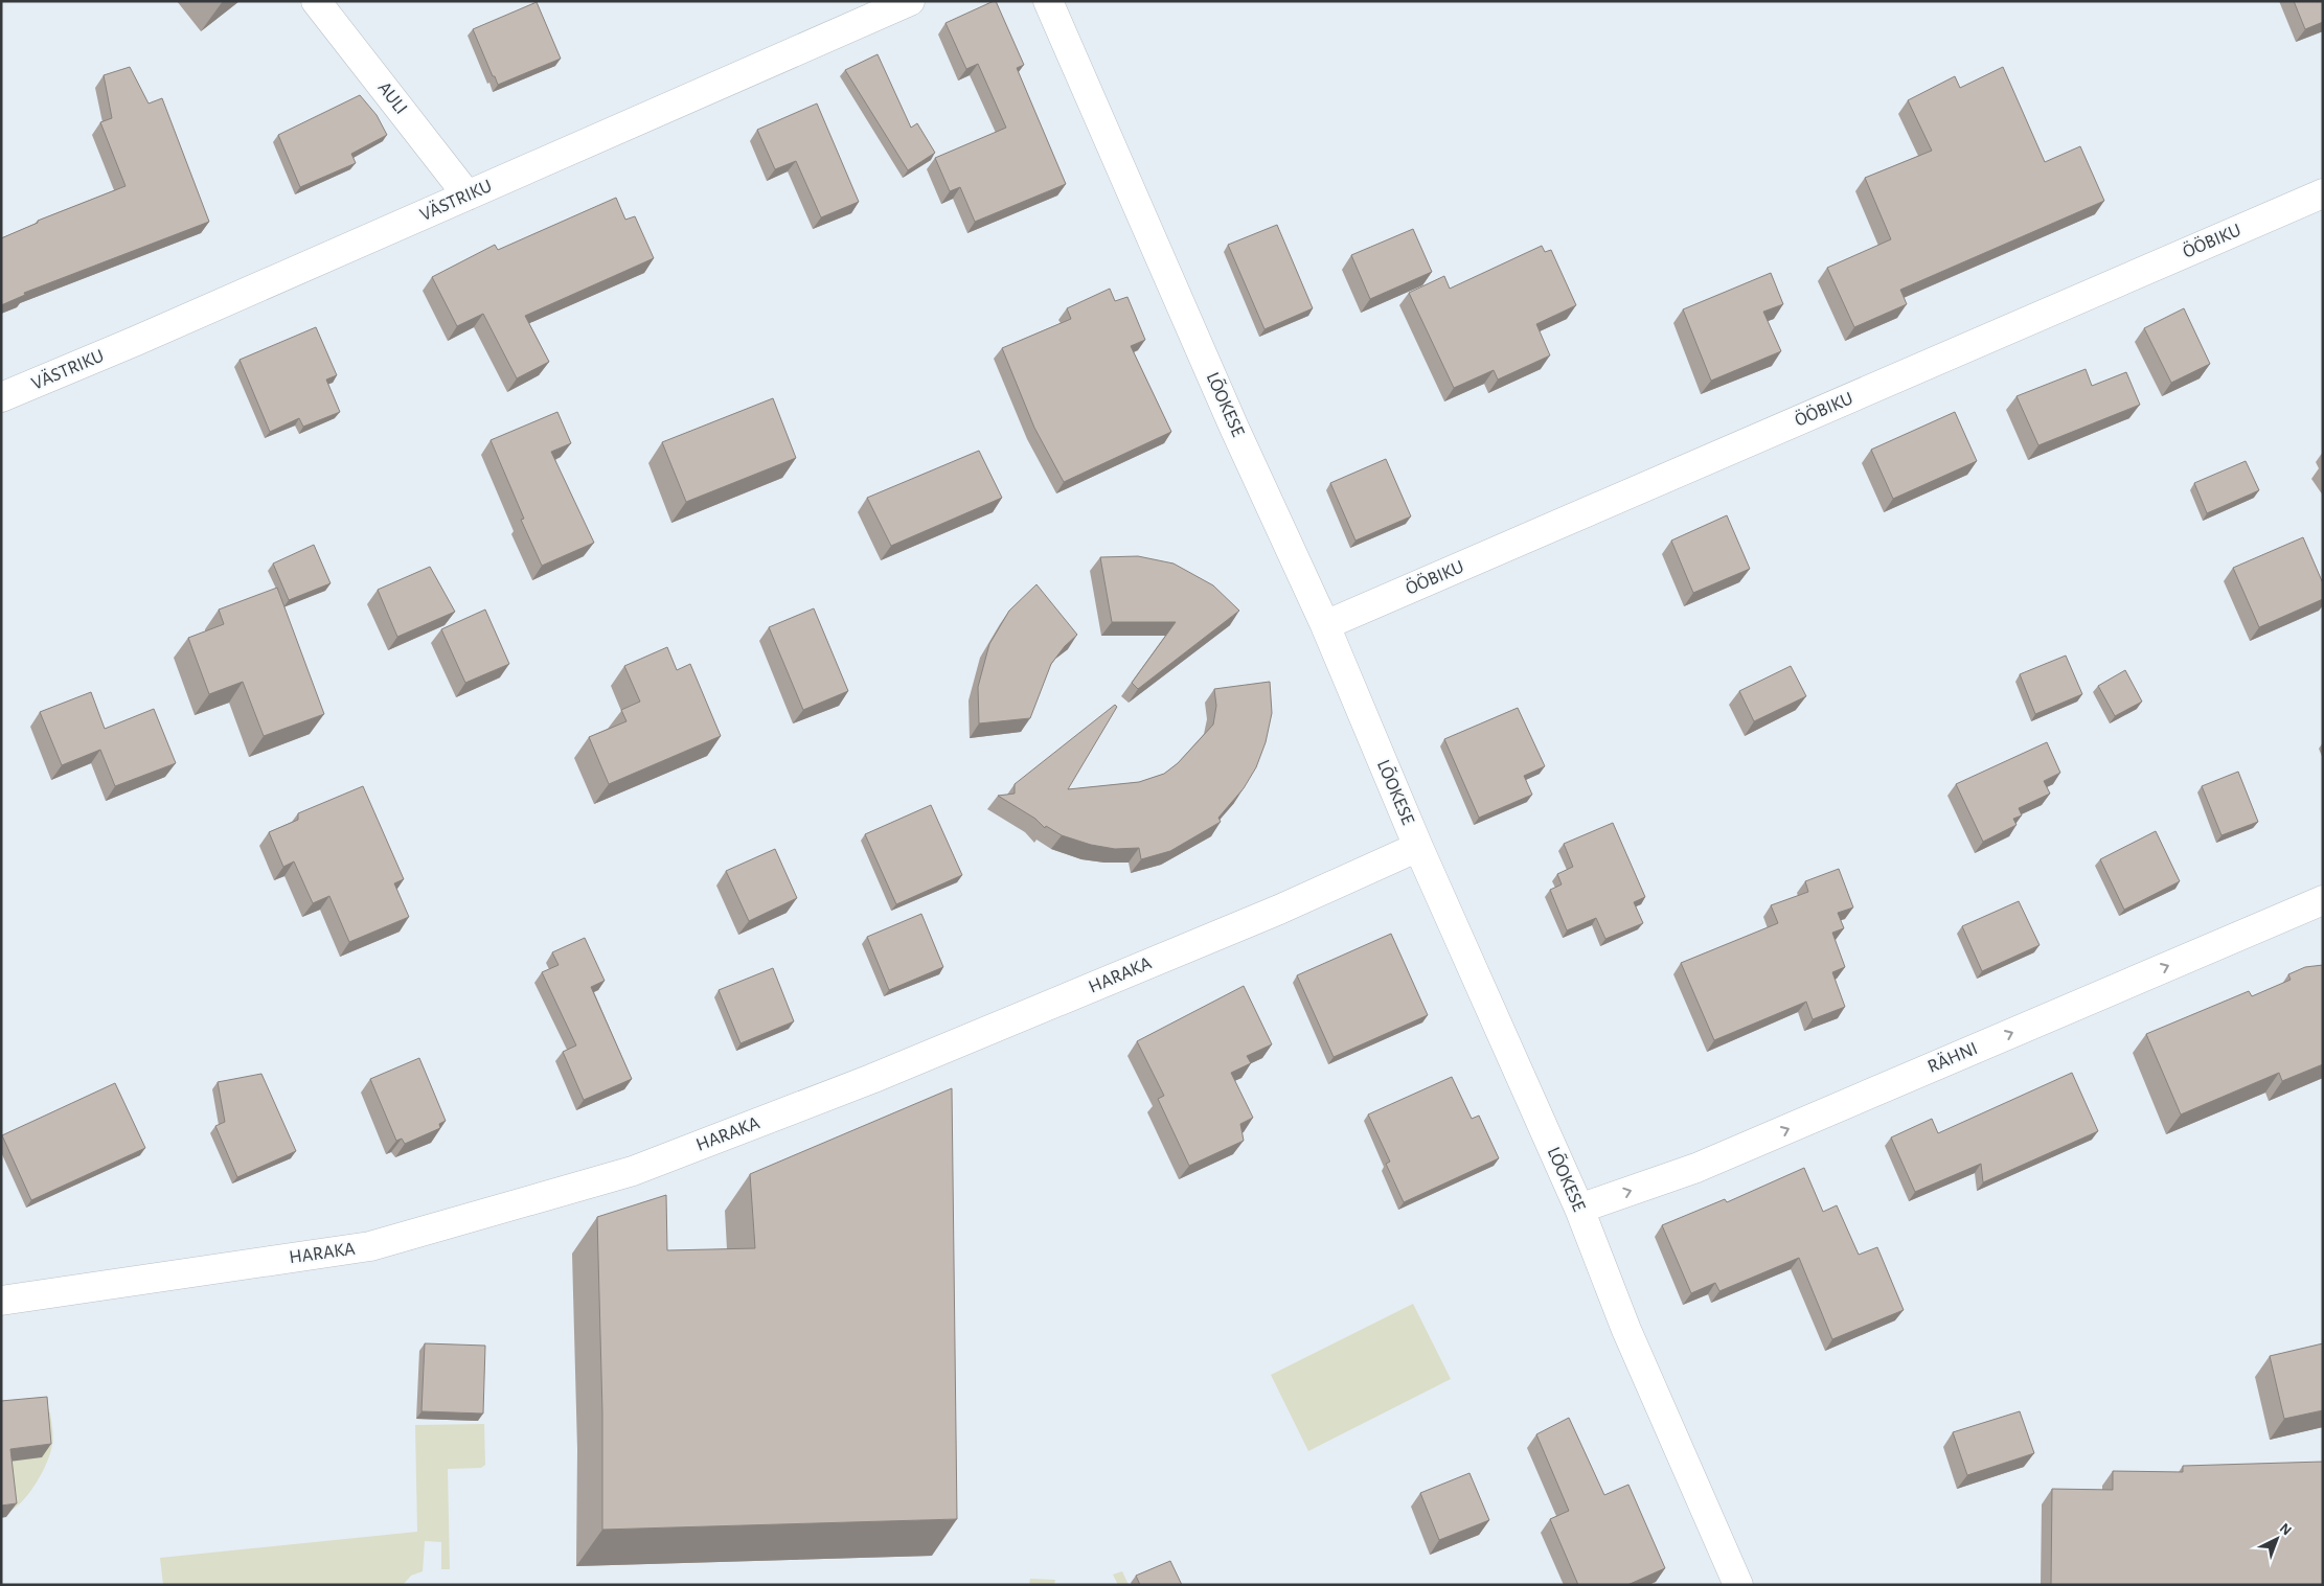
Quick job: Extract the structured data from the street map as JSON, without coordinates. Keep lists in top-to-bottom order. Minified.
{"streets":{"street":["AULI","VÄSTRIKU","ÖÖBIKU","LÕOKESE","HARAKA","RÄHNI"]},"crossings":[["AULI","VÄSTRIKU"],["ÖÖBIKU","LÕOKESE"],["LÕOKESE","HARAKA"],["LÕOKESE","RÄHNI"]],"one_way":["RÄHNI"],"north":"top right"}
